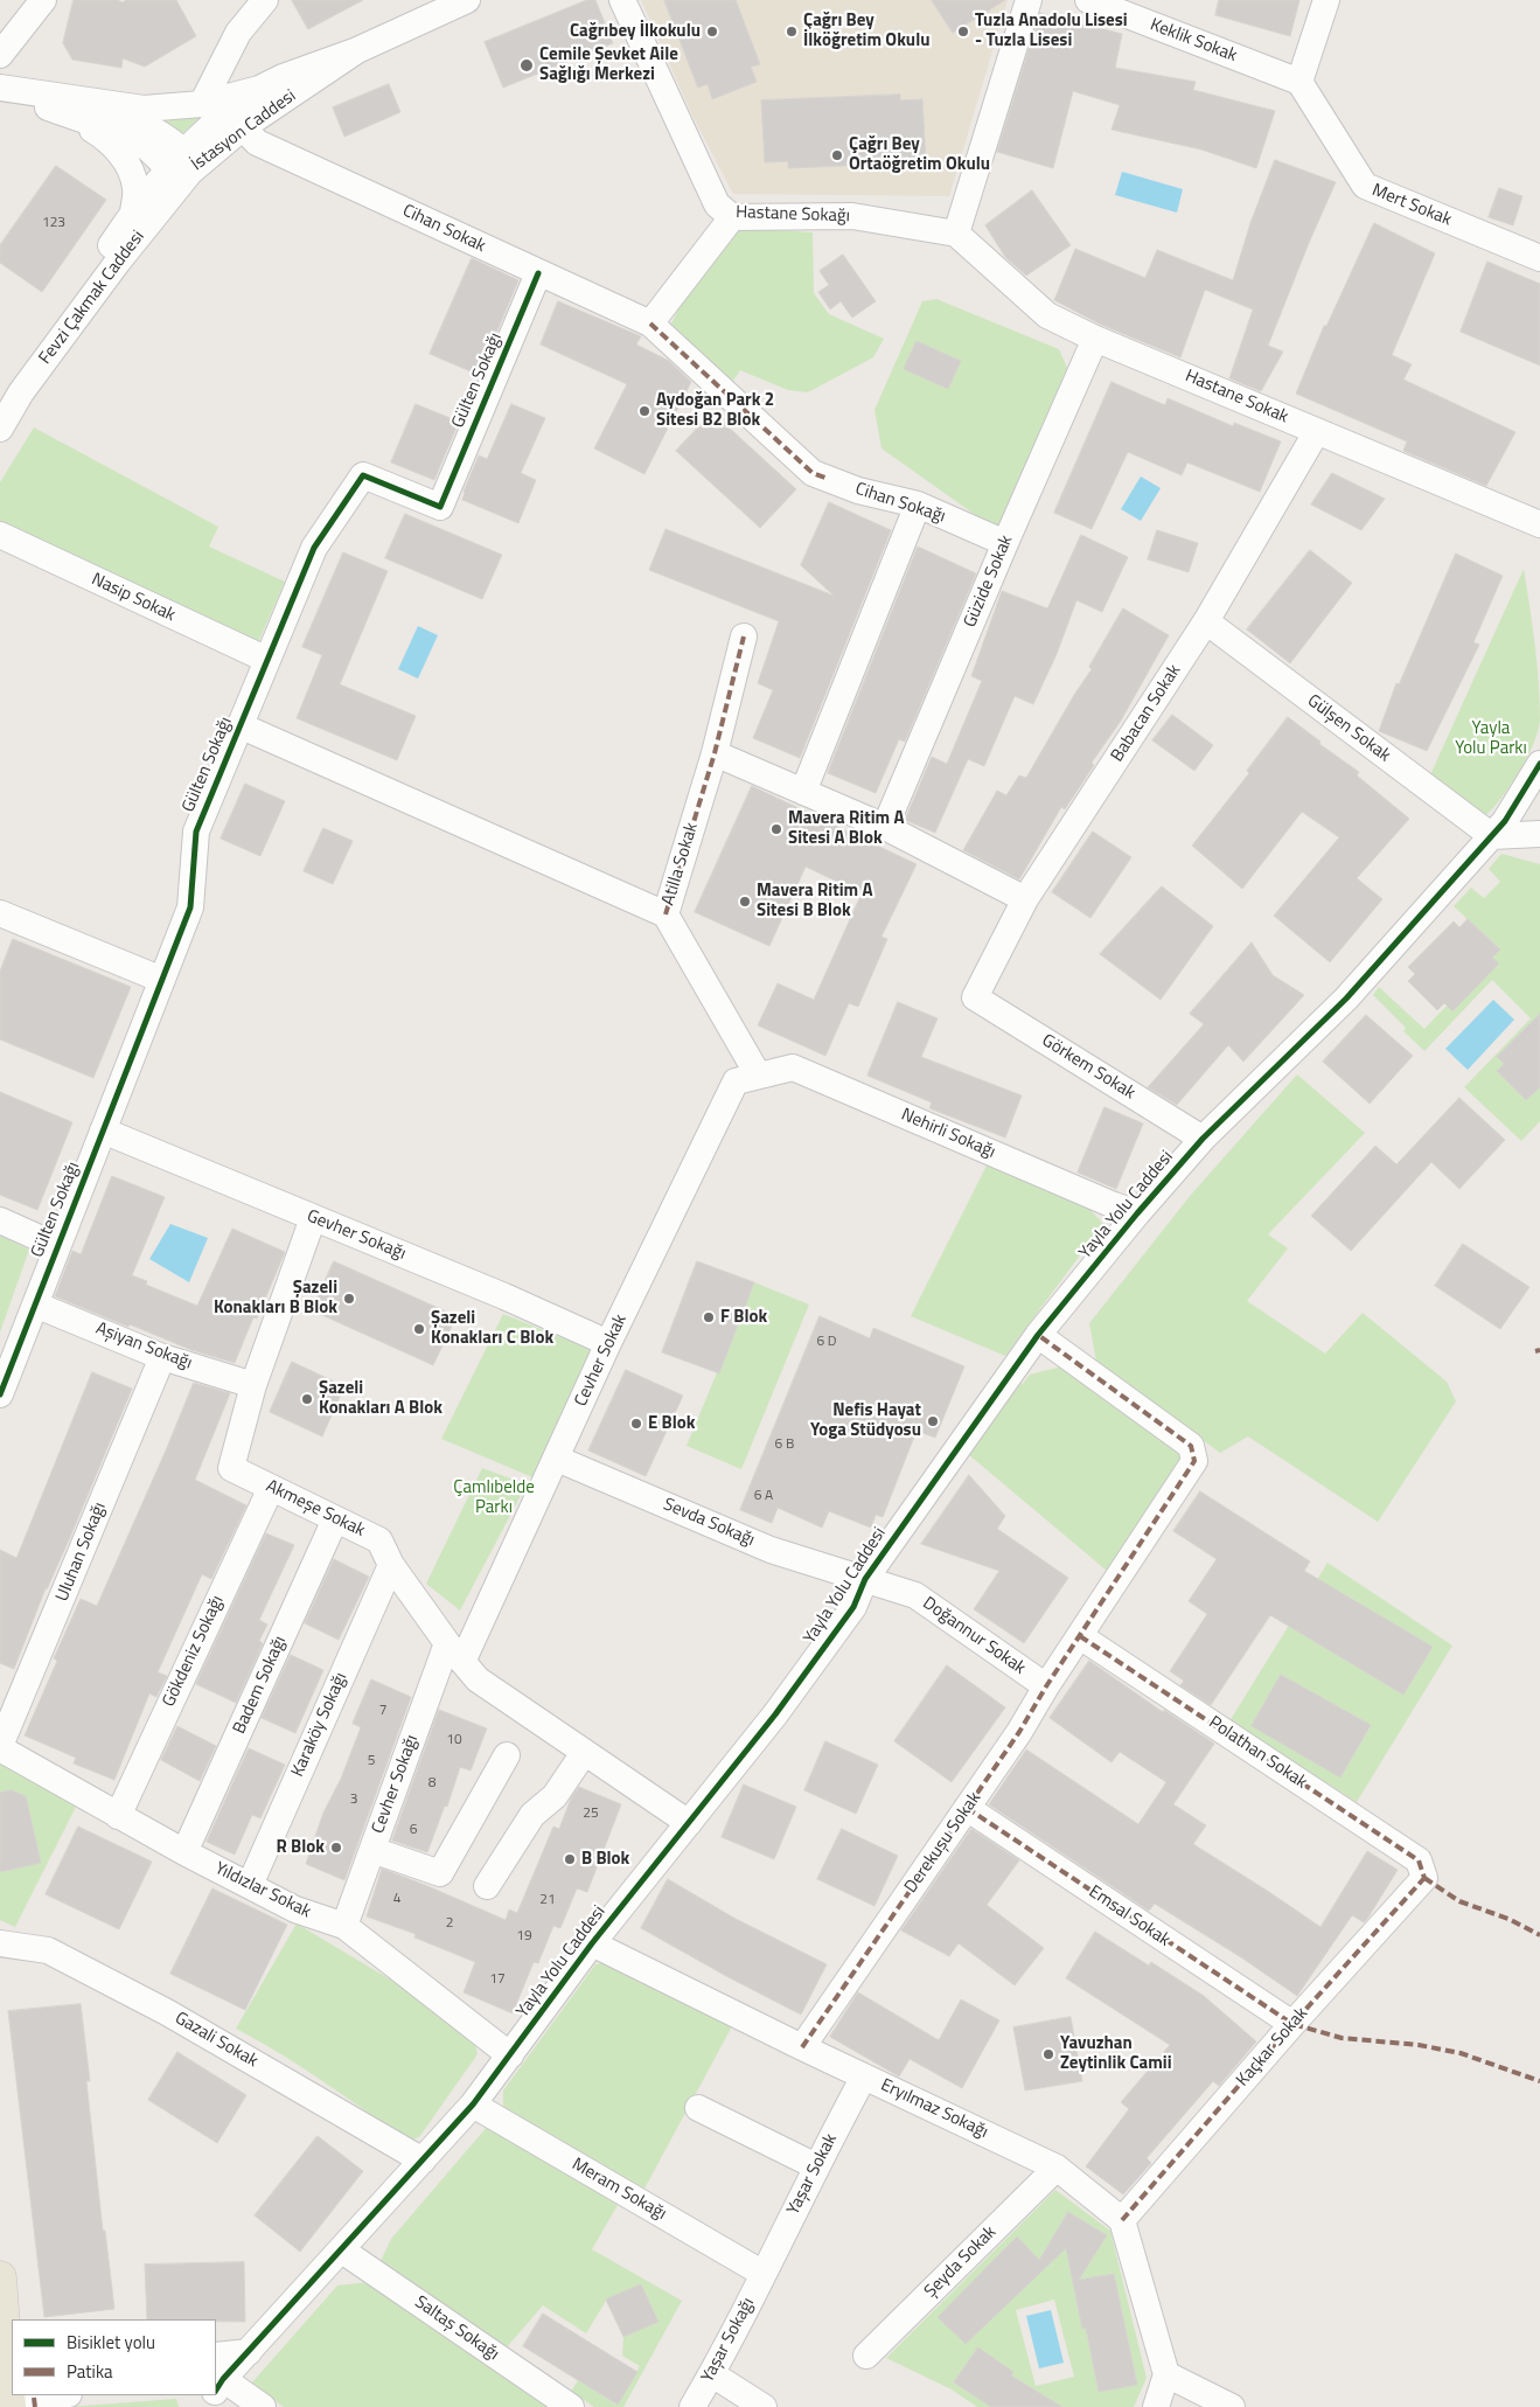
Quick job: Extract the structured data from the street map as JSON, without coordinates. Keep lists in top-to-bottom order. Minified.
{"streets":{"street":["Keklik Sokak","İstasyon Caddesi","Mert Sokak","Hastane Sokağı","Cihan Sokak","Fevzi Çakmak Caddesi","Gülten Sokağı","Hastane Sokak","Cihan Sokağı","Güzide Sokak","Nasip Sokak","Babacan Sokak","Gülşen Sokak","Atilla Sokak","Görkem Sokak","Nehirli Sokağı","Yayla Yolu Caddesi","Gevher Sokağı","Aşiyan Sokağı","Cevher Sokak","Akmeşe Sokak","Sevda Sokağı","Uluhan Sokağı","Doğannur Sokak","Gökdeniz Sokağı","Badem Sokağı","Karaköy Sokağı","Polathan Sokak","Cevher Sokağı","Derekuşu Sokak","Yıldızlar Sokak","Emsal Sokak","Gazali Sokak","Kaçkar Sokak","Eryılmaz Sokağı","Yaşar Sokak","Meram Sokağı","Şeyda Sokak","Saltaş Sokağı","Yaşar Sokağı"]},"crossings":[["Keklik Sokak","Mert Sokak"],["İstasyon Caddesi","Cihan Sokak"],["İstasyon Caddesi","Fevzi Çakmak Caddesi"],["Hastane Sokağı","Hastane Sokak"],["Cihan Sokak","Gülten Sokağı"],["Cihan Sokak","Cihan Sokağı"],["Gülten Sokağı","Nasip Sokak"],["Gülten Sokağı","Gevher Sokağı"],["Gülten Sokağı","Aşiyan Sokağı"],["Hastane Sokak","Güzide Sokak"],["Hastane Sokak","Babacan Sokak"],["Cihan Sokağı","Güzide Sokak"],["Babacan Sokak","Gülşen Sokak"],["Babacan Sokak","Görkem Sokak"],["Gülşen Sokak","Yayla Yolu Caddesi"],["Atilla Sokak","Nehirli Sokağı"],["Atilla Sokak","Cevher Sokak"],["Görkem Sokak","Yayla Yolu Caddesi"],["Nehirli Sokağı","Yayla Yolu Caddesi"],["Nehirli Sokağı","Cevher Sokak"],["Yayla Yolu Caddesi","Akmeşe Sokak"],["Yayla Yolu Caddesi","Sevda Sokağı"],["Yayla Yolu Caddesi","Doğannur Sokak"],["Yayla Yolu Caddesi","Derekuşu Sokak"],["Yayla Yolu Caddesi","Yıldızlar Sokak"],["Yayla Yolu Caddesi","Gazali Sokak"],["Yayla Yolu Caddesi","Eryılmaz Sokağı"],["Yayla Yolu Caddesi","Meram Sokağı"],["Yayla Yolu Caddesi","Saltaş Sokağı"],["Gevher Sokağı","Cevher Sokak"],["Gevher Sokağı","Akmeşe Sokak"],["Aşiyan Sokağı","Akmeşe Sokak"],["Aşiyan Sokağı","Uluhan Sokağı"],["Cevher Sokak","Akmeşe Sokak"],["Cevher Sokak","Sevda Sokağı"],["Cevher Sokak","Cevher Sokağı"],["Akmeşe Sokak","Gökdeniz Sokağı"],["Akmeşe Sokak","Badem Sokağı"],["Akmeşe Sokak","Karaköy Sokağı"],["Akmeşe Sokak","Cevher Sokağı"],["Sevda Sokağı","Doğannur Sokak"],["Uluhan Sokağı","Yıldızlar Sokak"],["Doğannur Sokak","Derekuşu Sokak"],["Gökdeniz Sokağı","Yıldızlar Sokak"],["Badem Sokağı","Yıldızlar Sokak"],["Karaköy Sokağı","Yıldızlar Sokak"],["Polathan Sokak","Derekuşu Sokak"],["Polathan Sokak","Kaçkar Sokak"],["Cevher Sokağı","Yıldızlar Sokak"],["Derekuşu Sokak","Emsal Sokak"],["Derekuşu Sokak","Eryılmaz Sokağı"],["Emsal Sokak","Kaçkar Sokak"],["Kaçkar Sokak","Eryılmaz Sokağı"],["Eryılmaz Sokağı","Yaşar Sokak"],["Eryılmaz Sokağı","Şeyda Sokak"],["Yaşar Sokak","Meram Sokağı"],["Yaşar Sokak","Yaşar Sokağı"],["Meram Sokağı","Yaşar Sokağı"]],"parks":["Yayla Yolu Parkı","Çamlıbelde Parkı"],"places":["Cağrıbey İlkokulu","Çağrı Bey İlköğretim Okulu","Tuzla Anadolu Lisesi - Tuzla Lisesi","Cemile Şevket Aile Sağlığı Merkezi","Çağrı Bey Ortaöğretim Okulu","Aydoğan Park 2 Sitesi B2 Blok","Mavera Ritim A Sitesi A Blok","Mavera Ritim A Sitesi B Blok","Şazeli Konakları B Blok","F Blok","Şazeli Konakları C Blok","Şazeli Konakları A Blok","Nefis Hayat Yoga Stüdyosu","E Blok","R Blok","B Blok","Yavuzhan Zeytinlik Camii"],"house_numbers":["123","6 D","6 B","6 A","7","10","5","8","3","25","6","4","21","2","19","17"],"legend":["Bisiklet yolu","Patika"]}
